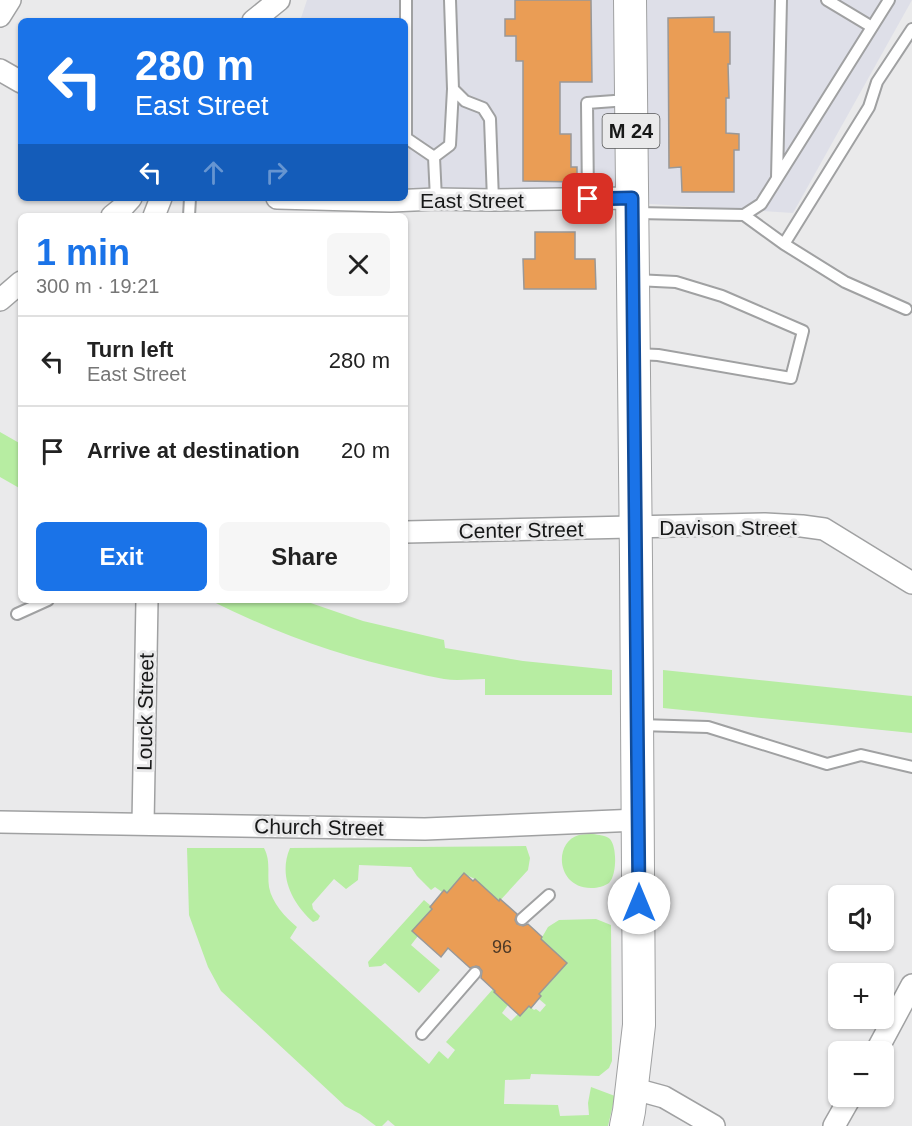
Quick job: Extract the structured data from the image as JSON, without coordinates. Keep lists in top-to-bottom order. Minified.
{"streets":{"main road":["M 24"],"street":["East Street","Davison Street","Center Street","Louck Street","Church Street"]},"crossings":[["M 24","East Street"],["M 24","Davison Street"],["M 24","Center Street"],["M 24","Church Street"],["Davison Street","Center Street"],["Louck Street","Church Street"]],"house_numbers":["96"],"page":{"turn":["280 m","East Street"],"heading":["1 min","300 m · 19:21"],"list":[{"name":"Turn left","note":"East Street","value":"280 m"},{"name":"Arrive at destination","value":"20 m"}],"buttons":["Exit","Share"],"map_buttons":["+","−"]}}
